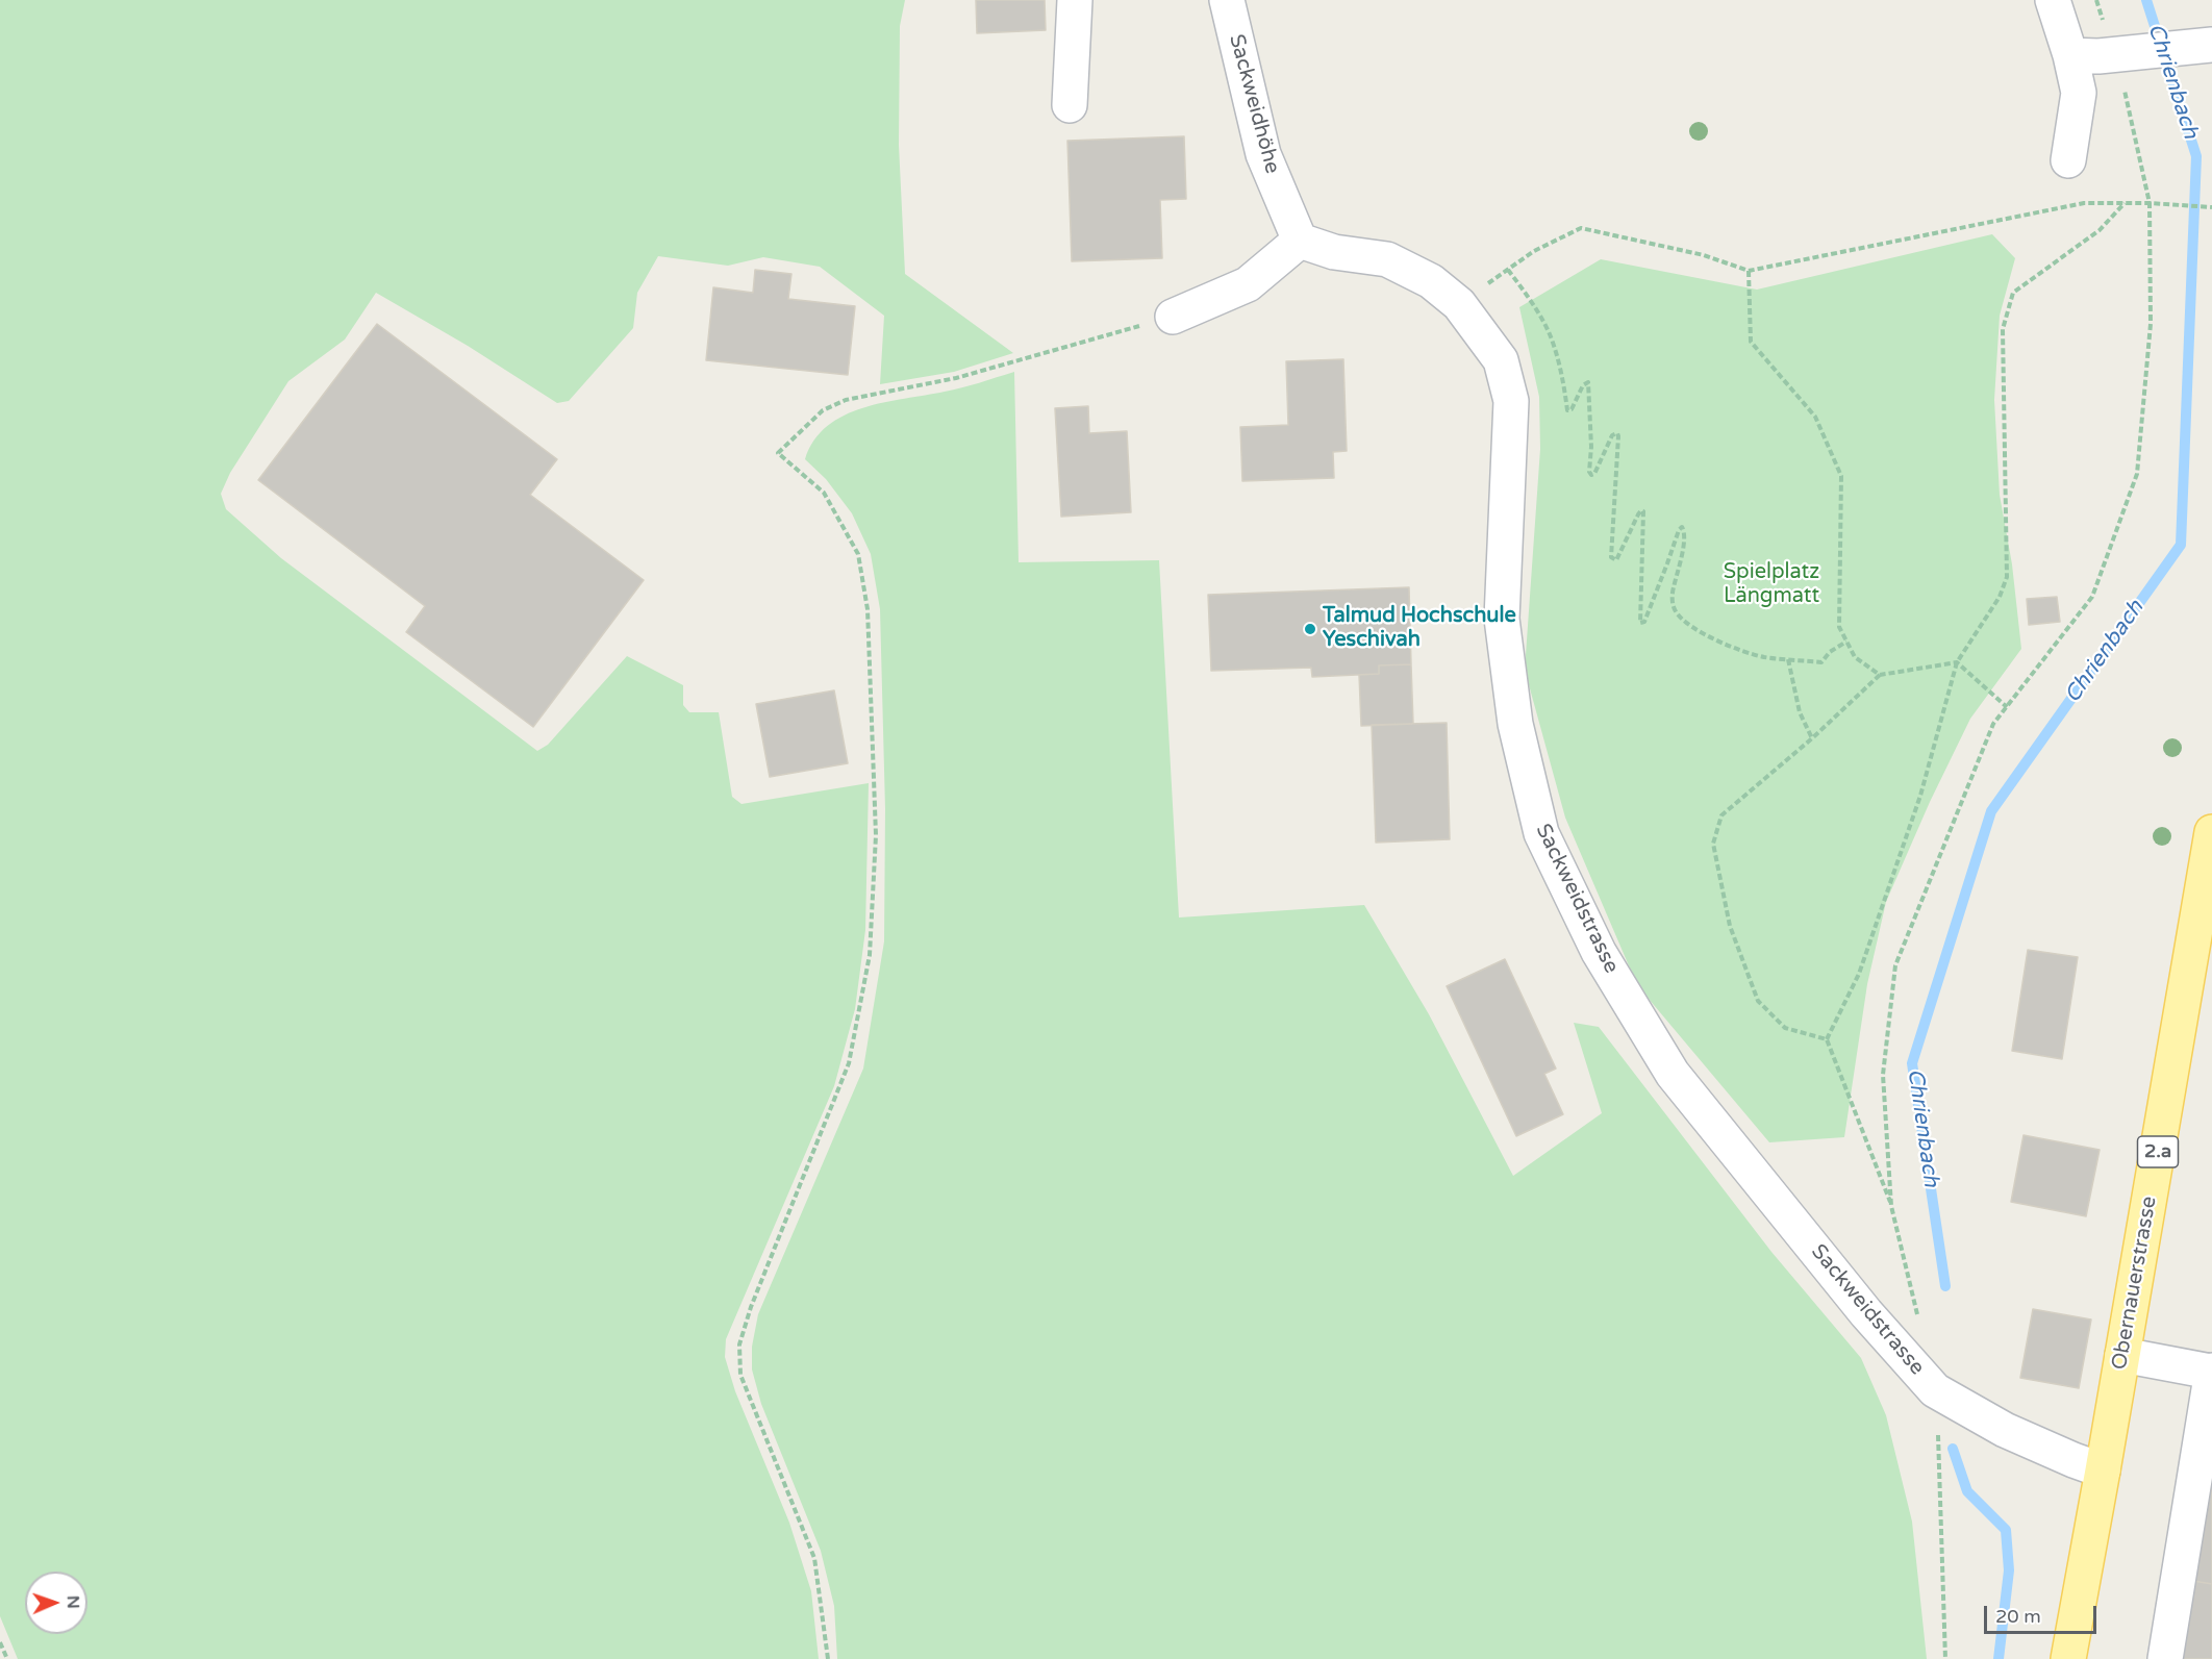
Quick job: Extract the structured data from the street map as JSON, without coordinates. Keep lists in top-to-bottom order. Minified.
{"streets":{"main road":["2.a","Obernauerstrasse"],"street":["Sackweidhöhe","Sackweidstrasse"]},"crossings":[["Sackweidhöhe","Sackweidstrasse"],["Sackweidstrasse","Obernauerstrasse"]],"water":["Chrienbach"],"parks":["Spielplatz Längmatt"],"places":["Talmud Hochschule Yeschivah"],"scale_bar":"20 m","north":"right"}
